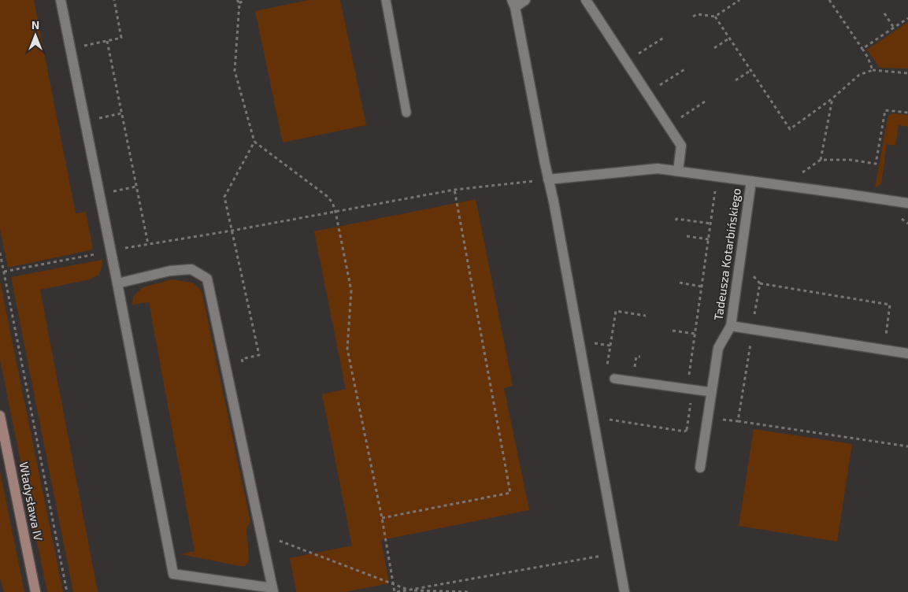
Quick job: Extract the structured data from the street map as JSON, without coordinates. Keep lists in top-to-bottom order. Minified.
{"streets":{"main road":["Władysława IV"],"street":["Tadeusza Kotarbińskiego"]},"north":"top"}
